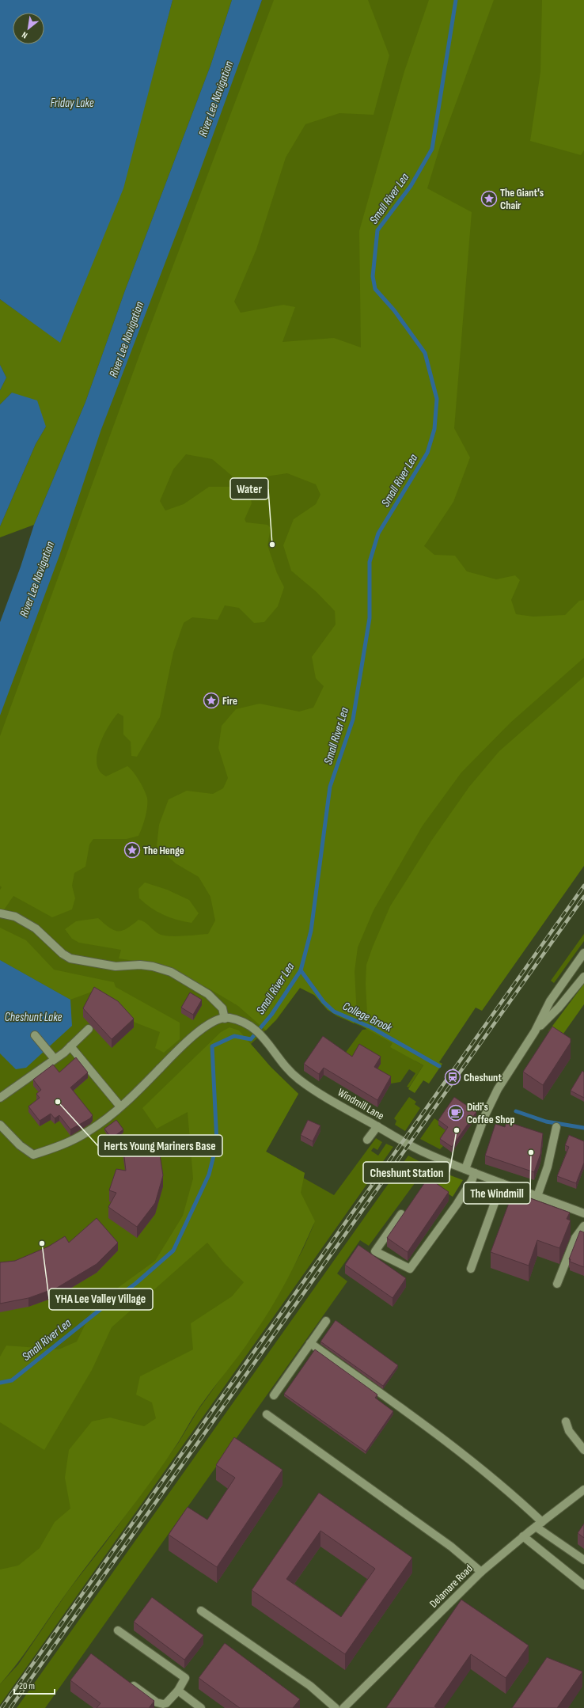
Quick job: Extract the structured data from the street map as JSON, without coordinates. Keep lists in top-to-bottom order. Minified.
{"streets":{"street":["Windmill Lane","Delamare Road"]},"water":["River Lee Navigation","Friday Lake","Small River Lea","Cheshunt Lake","College Brook"],"places":{"place":["The Giant's Chair","Fire","The Henge"],"other":["Water","Herts Young Mariners Base","Cheshunt Station","The Windmill","YHA Lee Valley Village"],"station":["Cheshunt"],"cafe":["Didi's Coffee Shop"]},"scale_bar":"20 m","north":"bottom left"}
